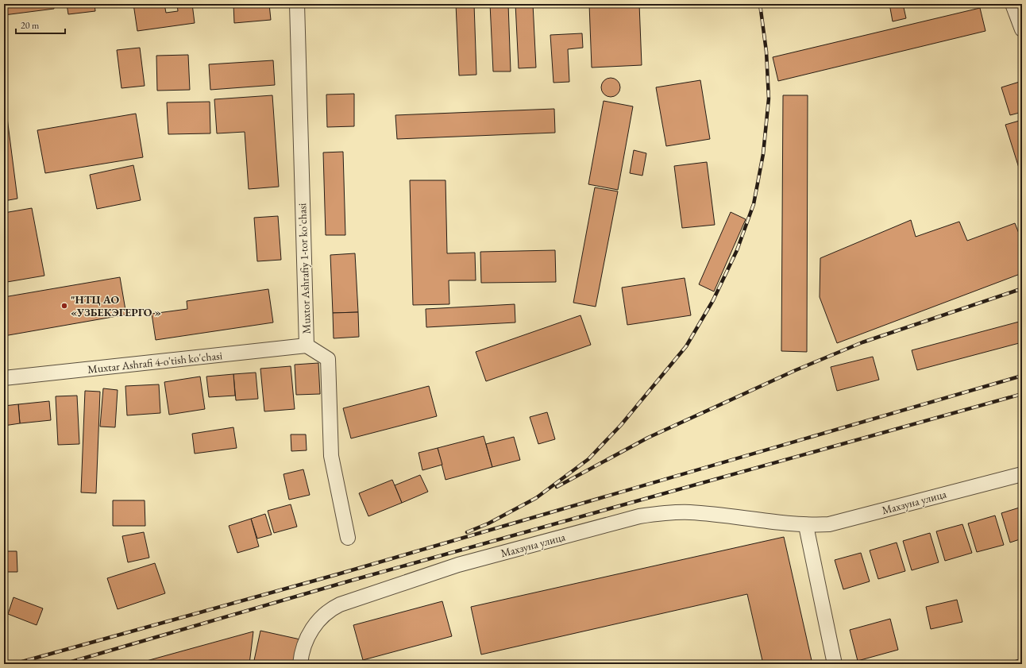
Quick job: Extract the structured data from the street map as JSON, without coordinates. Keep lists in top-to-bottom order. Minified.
{"streets":{"street":["Muxtor Ashrafiy 1-tor ko'chasi","Muxtar Ashrafi 4-o'tish ko'chasi","Махзуна улица"]},"crossings":[["Muxtor Ashrafiy 1-tor ko'chasi","Muxtar Ashrafi 4-o'tish ko'chasi"]],"places":["\"НТЦ АО «УЗБЕКЭГЕРГО »"],"scale_bar":"20 m"}
